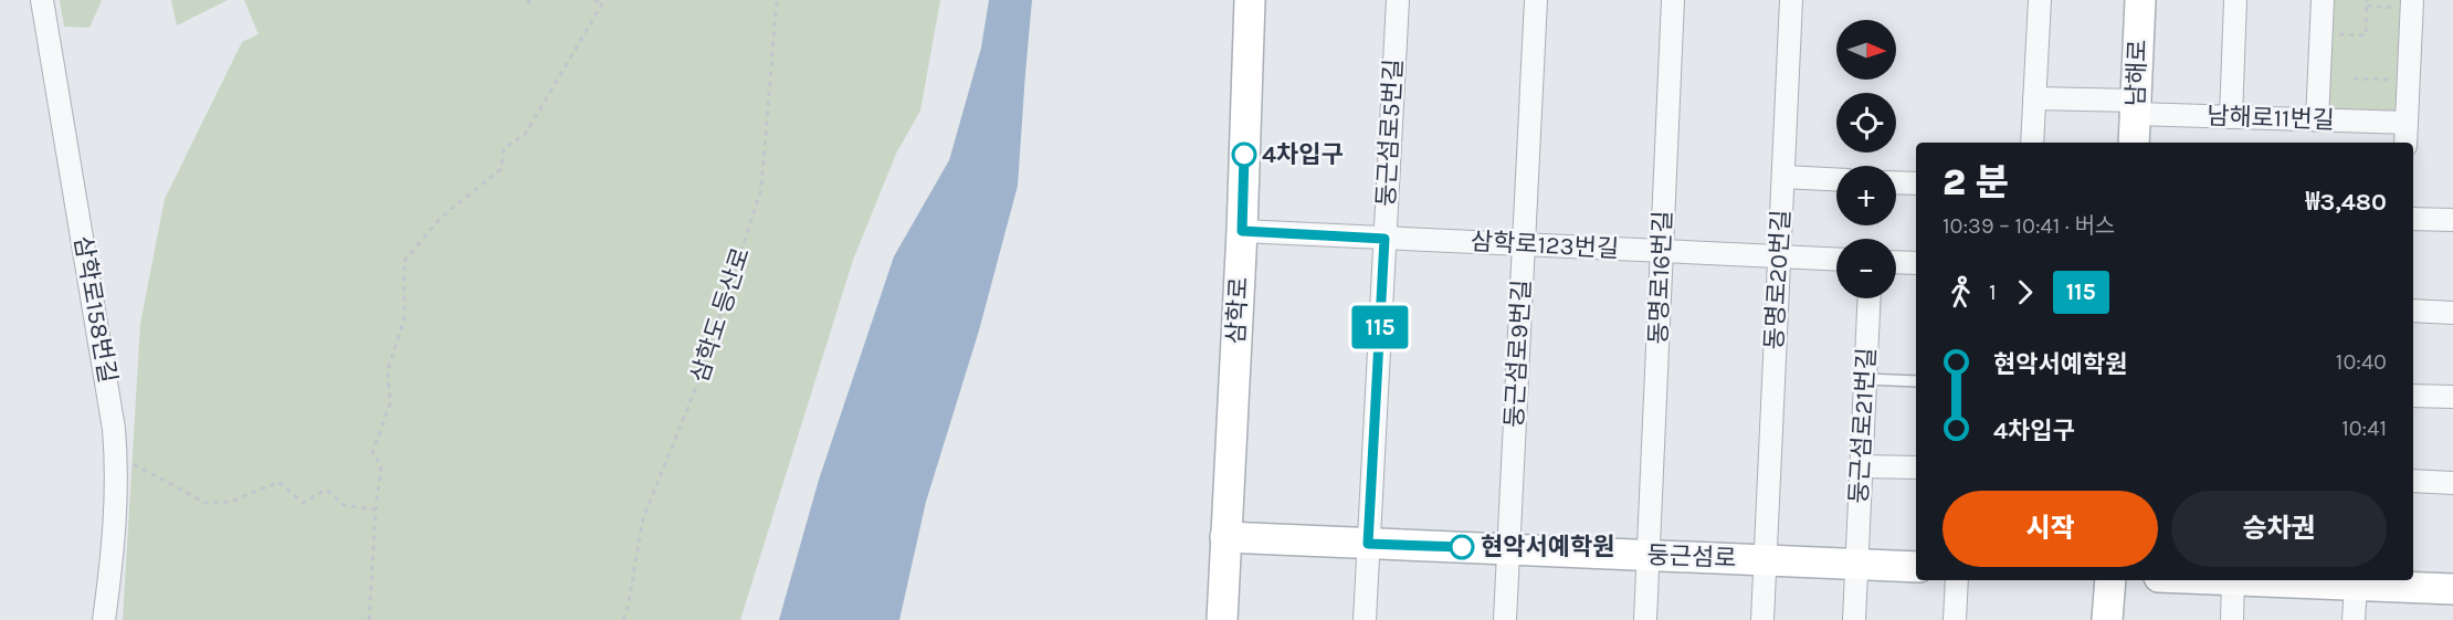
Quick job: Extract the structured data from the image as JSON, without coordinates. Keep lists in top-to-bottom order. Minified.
{"streets":{"street":["남해로","남해로11번길","둥근섬로5번길","삼학로123번길","동명로16번길","동명로20번길","삼학로158번길","삼학로","둥근섬로9번길","둥근섬로21번길","둥근섬로"],"path":["삼학도 등산로"]},"crossings":[["남해로","남해로11번길"],["둥근섬로5번길","삼학로123번길"],["둥근섬로5번길","둥근섬로"],["삼학로123번길","동명로16번길"],["삼학로123번길","동명로20번길"],["삼학로123번길","삼학로"],["삼학로123번길","둥근섬로9번길"],["동명로16번길","둥근섬로"],["동명로20번길","둥근섬로"],["삼학로","둥근섬로"],["둥근섬로9번길","둥근섬로"],["둥근섬로21번길","둥근섬로"]],"places":["4차입구","현악서예학원"],"lines":["bus line 115"],"north":"right","page":{"on_map":"115","map_buttons":["+","−"],"heading":["2 분","10:39 – 10:41 · 버스","₩3,480"],"legs":["1","115"],"list":[{"name":"현악서예학원","value":"10:40"},{"name":"4차입구","value":"10:41"}],"buttons":["시작","승차권"]}}
